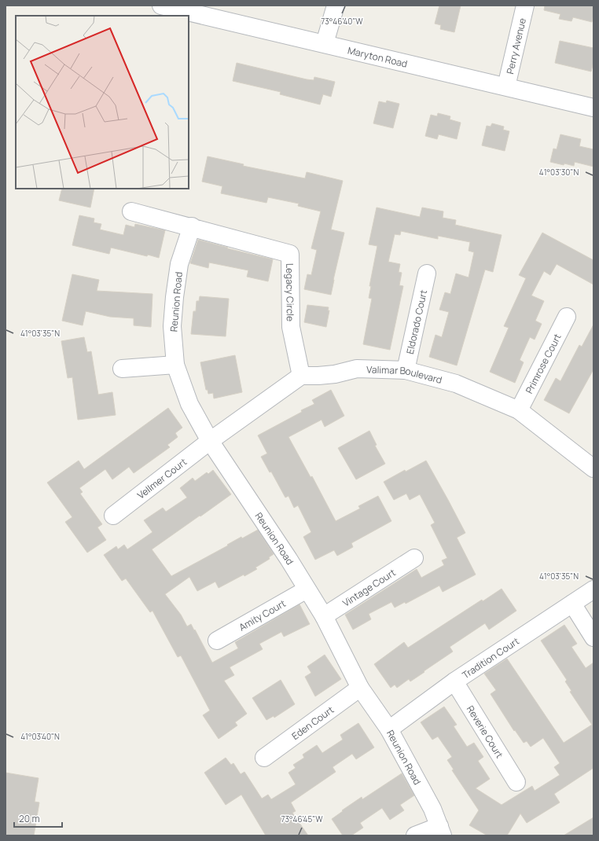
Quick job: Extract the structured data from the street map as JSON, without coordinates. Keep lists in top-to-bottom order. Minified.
{"streets":{"street":["Perry Avenue","Maryton Road","Legacy Circle","Reunion Road","Eldorado Court","Primrose Court","Valimar Boulevard","Vellmer Court","Vintage Court","Amity Court","Tradition Court","Eden Court","Reverie Court"]},"crossings":[["Perry Avenue","Maryton Road"],["Legacy Circle","Reunion Road"],["Legacy Circle","Valimar Boulevard"],["Reunion Road","Vellmer Court"],["Reunion Road","Vintage Court"],["Reunion Road","Amity Court"],["Reunion Road","Tradition Court"],["Reunion Road","Eden Court"],["Eldorado Court","Valimar Boulevard"],["Primrose Court","Valimar Boulevard"],["Tradition Court","Reverie Court"]],"scale_bar":"20 m","coordinates":["73°46'40\"W","41°03'30\"N","41°03'35\"N","41°03'40\"N","73°46'45\"W"]}
